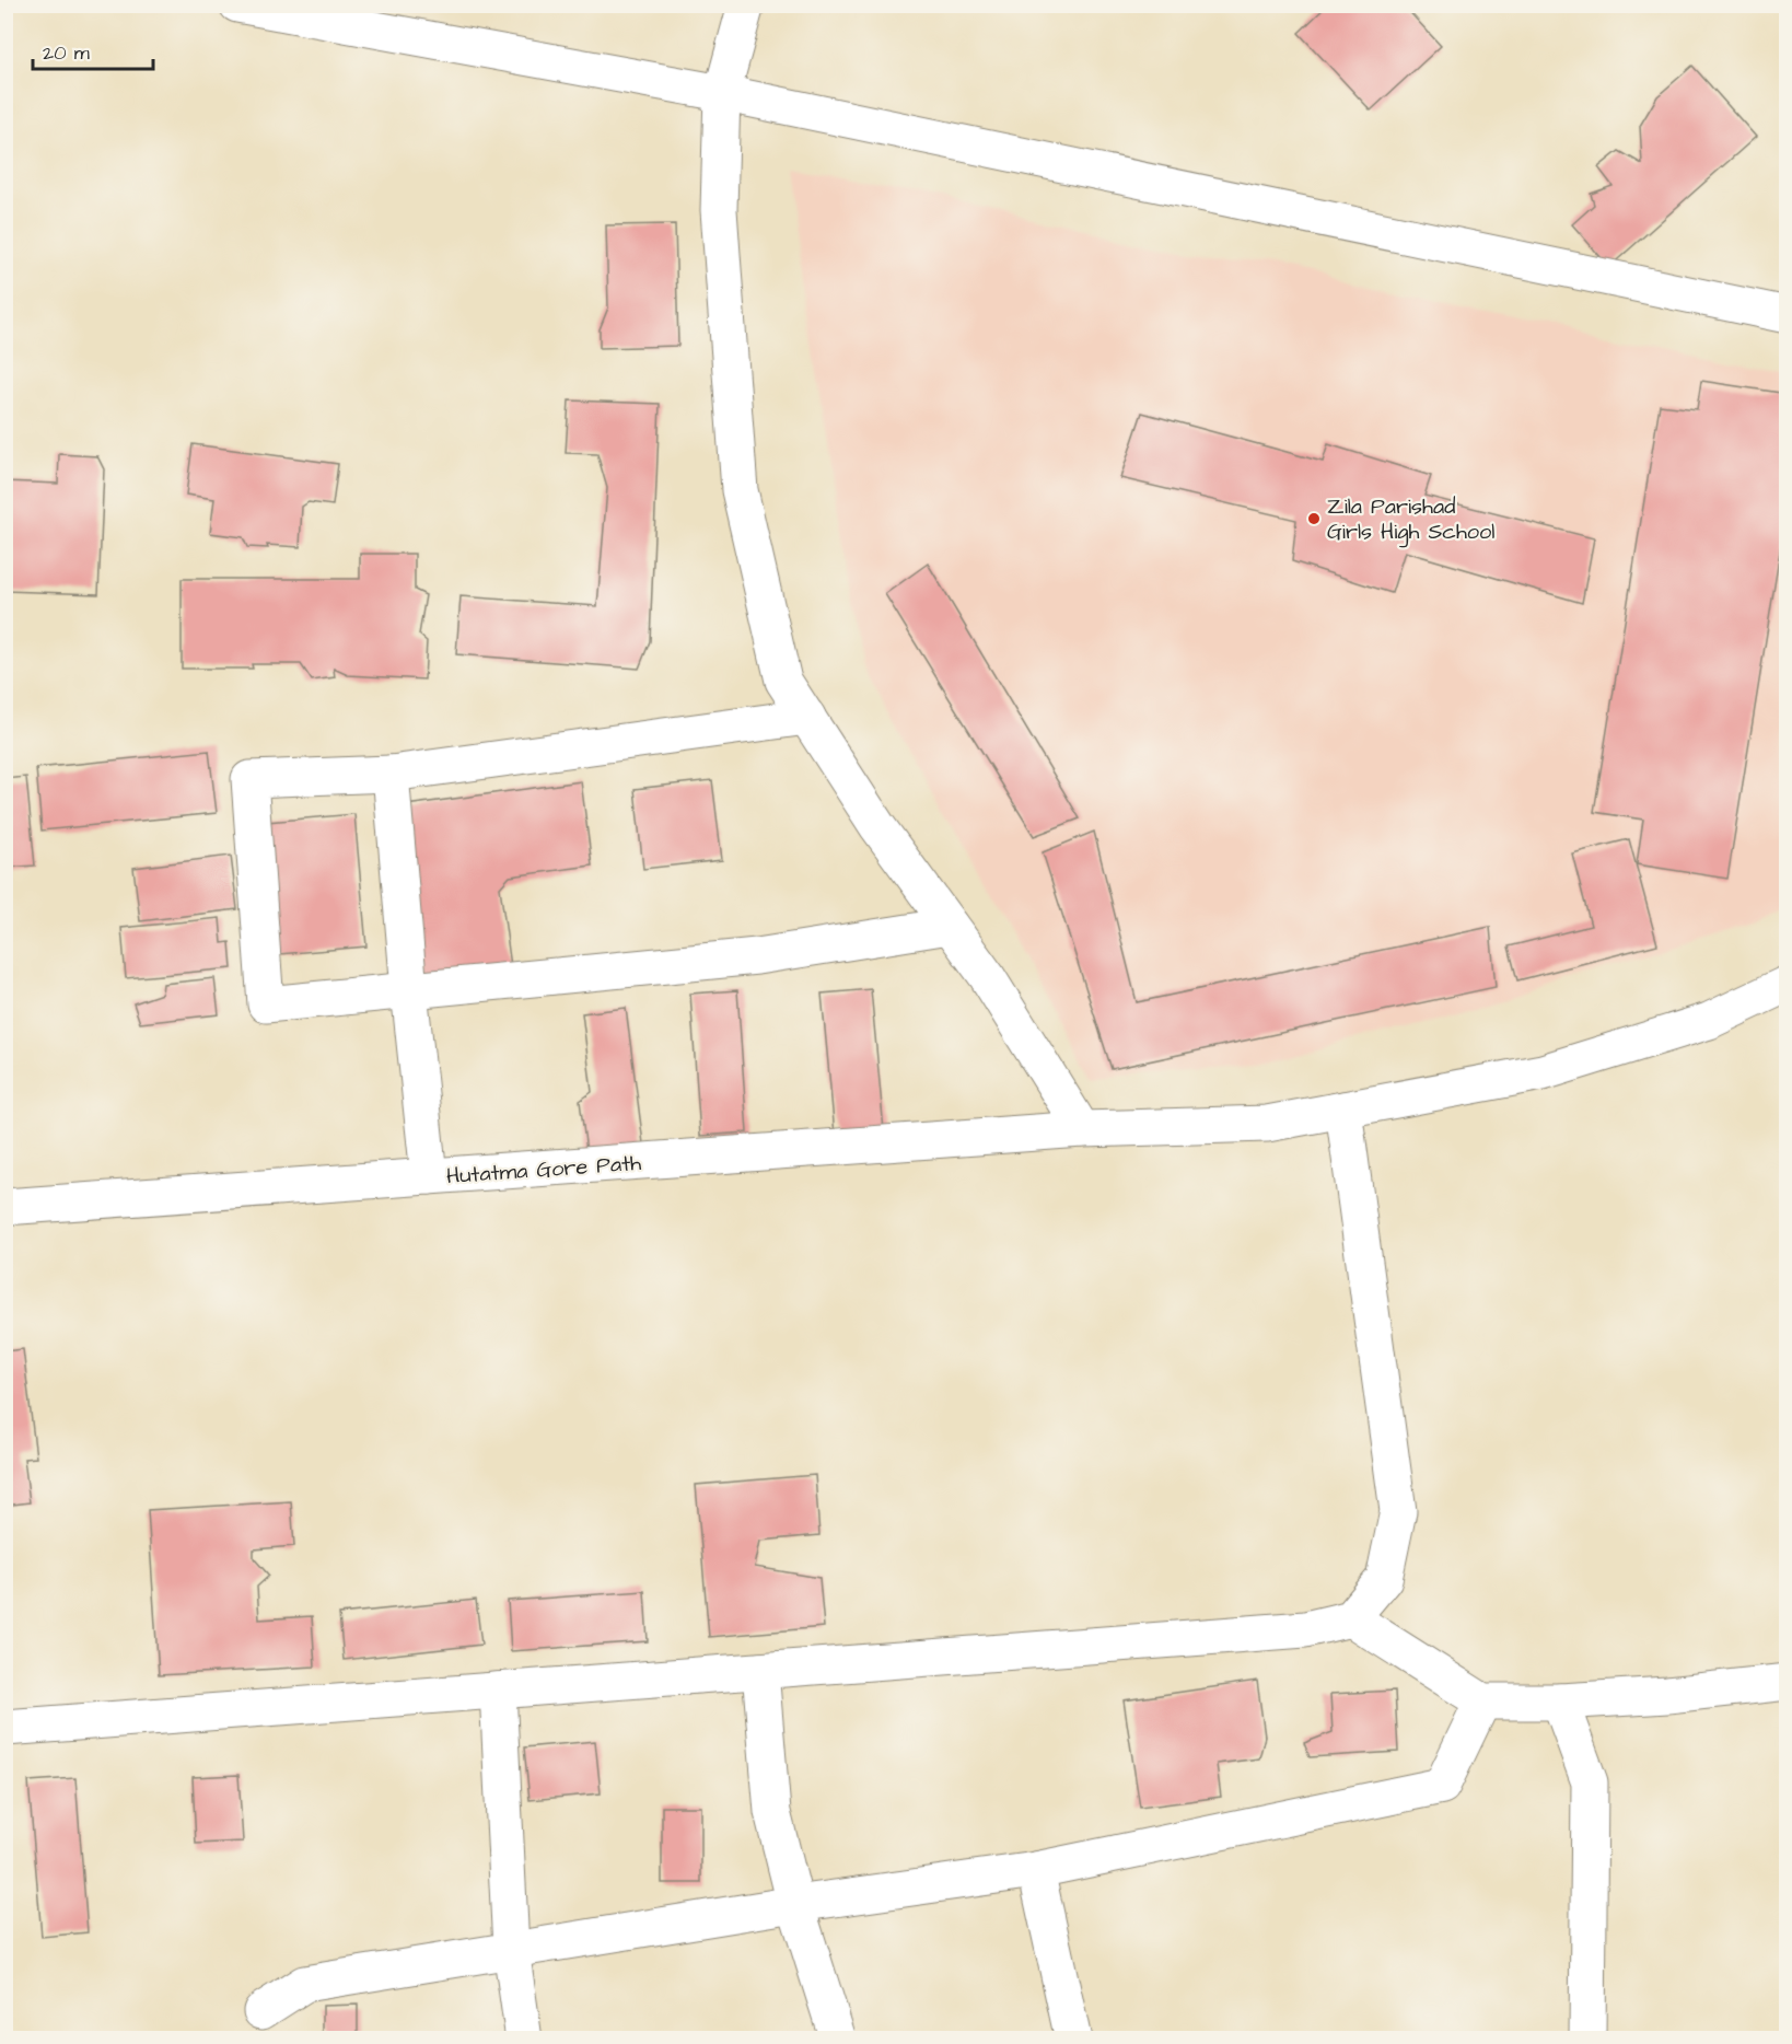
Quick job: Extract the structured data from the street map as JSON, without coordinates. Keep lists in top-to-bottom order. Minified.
{"streets":{"street":["Hutatma Gore Path"]},"places":["Zila Parishad Girls High School"],"scale_bar":"20 m"}
